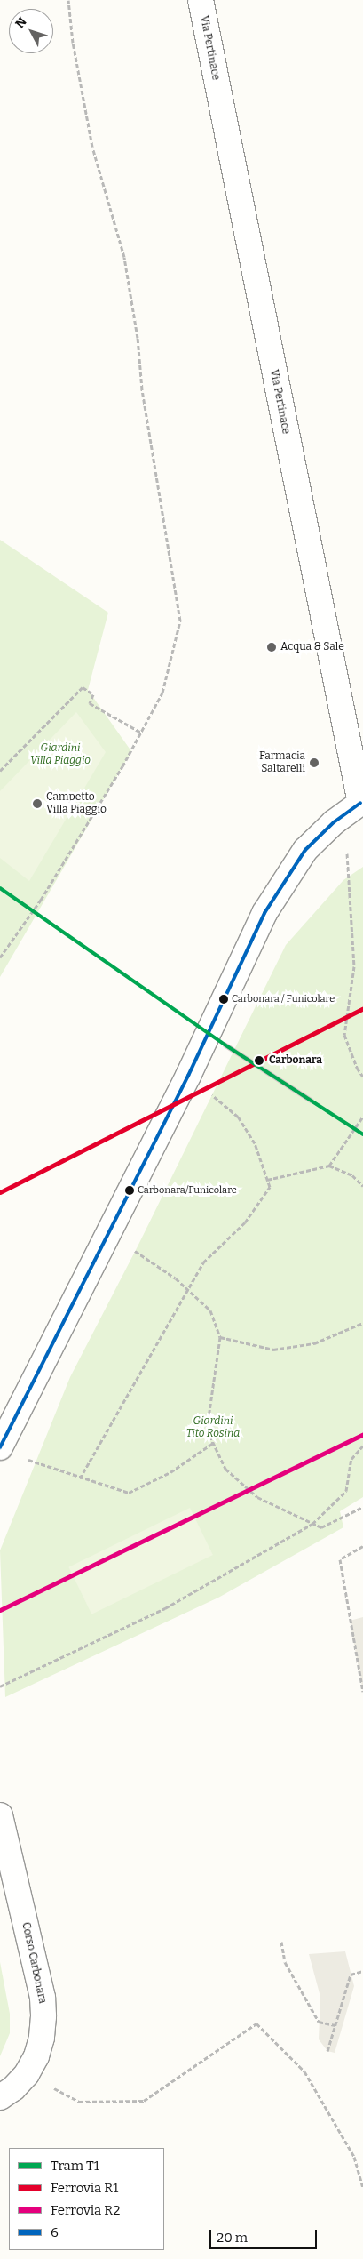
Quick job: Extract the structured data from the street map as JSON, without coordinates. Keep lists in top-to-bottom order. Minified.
{"streets":{"street":["Via Pertinace","Corso Carbonara"]},"parks":["Giardini Villa Piaggio","Giardini Tito Rosina"],"places":["Acqua & Sale","Farmacia Saltarelli","Campetto Villa Piaggio","Carbonara / Funicolare","Carbonara","Carbonara/Funicolare"],"lines":["transit line 6","tram line T1","rail line R1","rail line R2"],"legend":["Tram T1","Ferrovia R1","Ferrovia R2","6"],"scale_bar":"20 m","north":"top left"}
